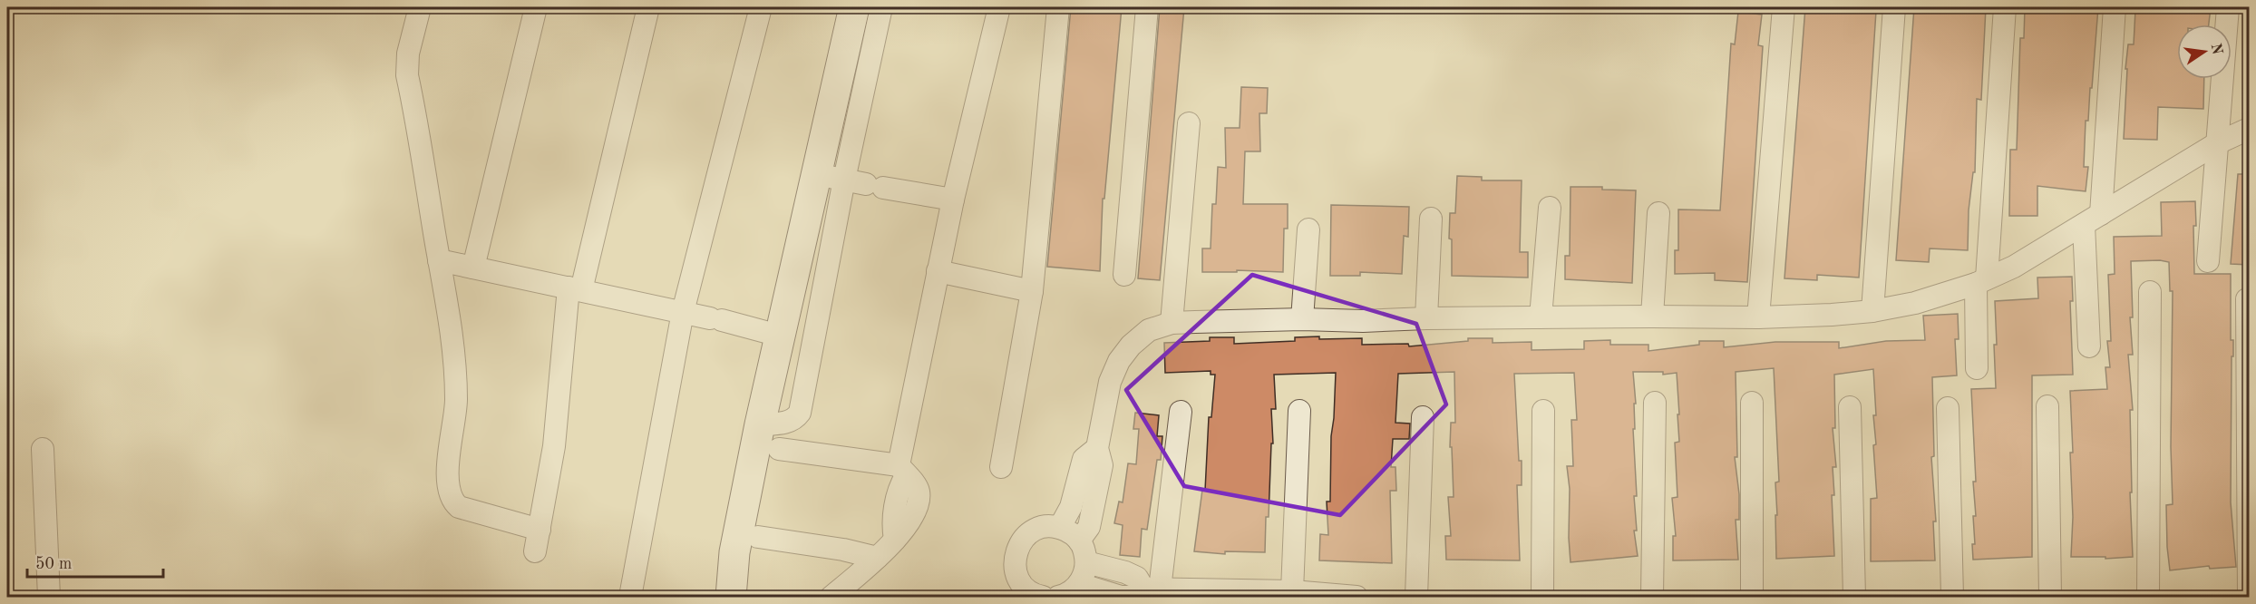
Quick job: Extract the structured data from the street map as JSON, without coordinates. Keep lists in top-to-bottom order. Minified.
{"scale_bar":"50 m","north":"right"}
